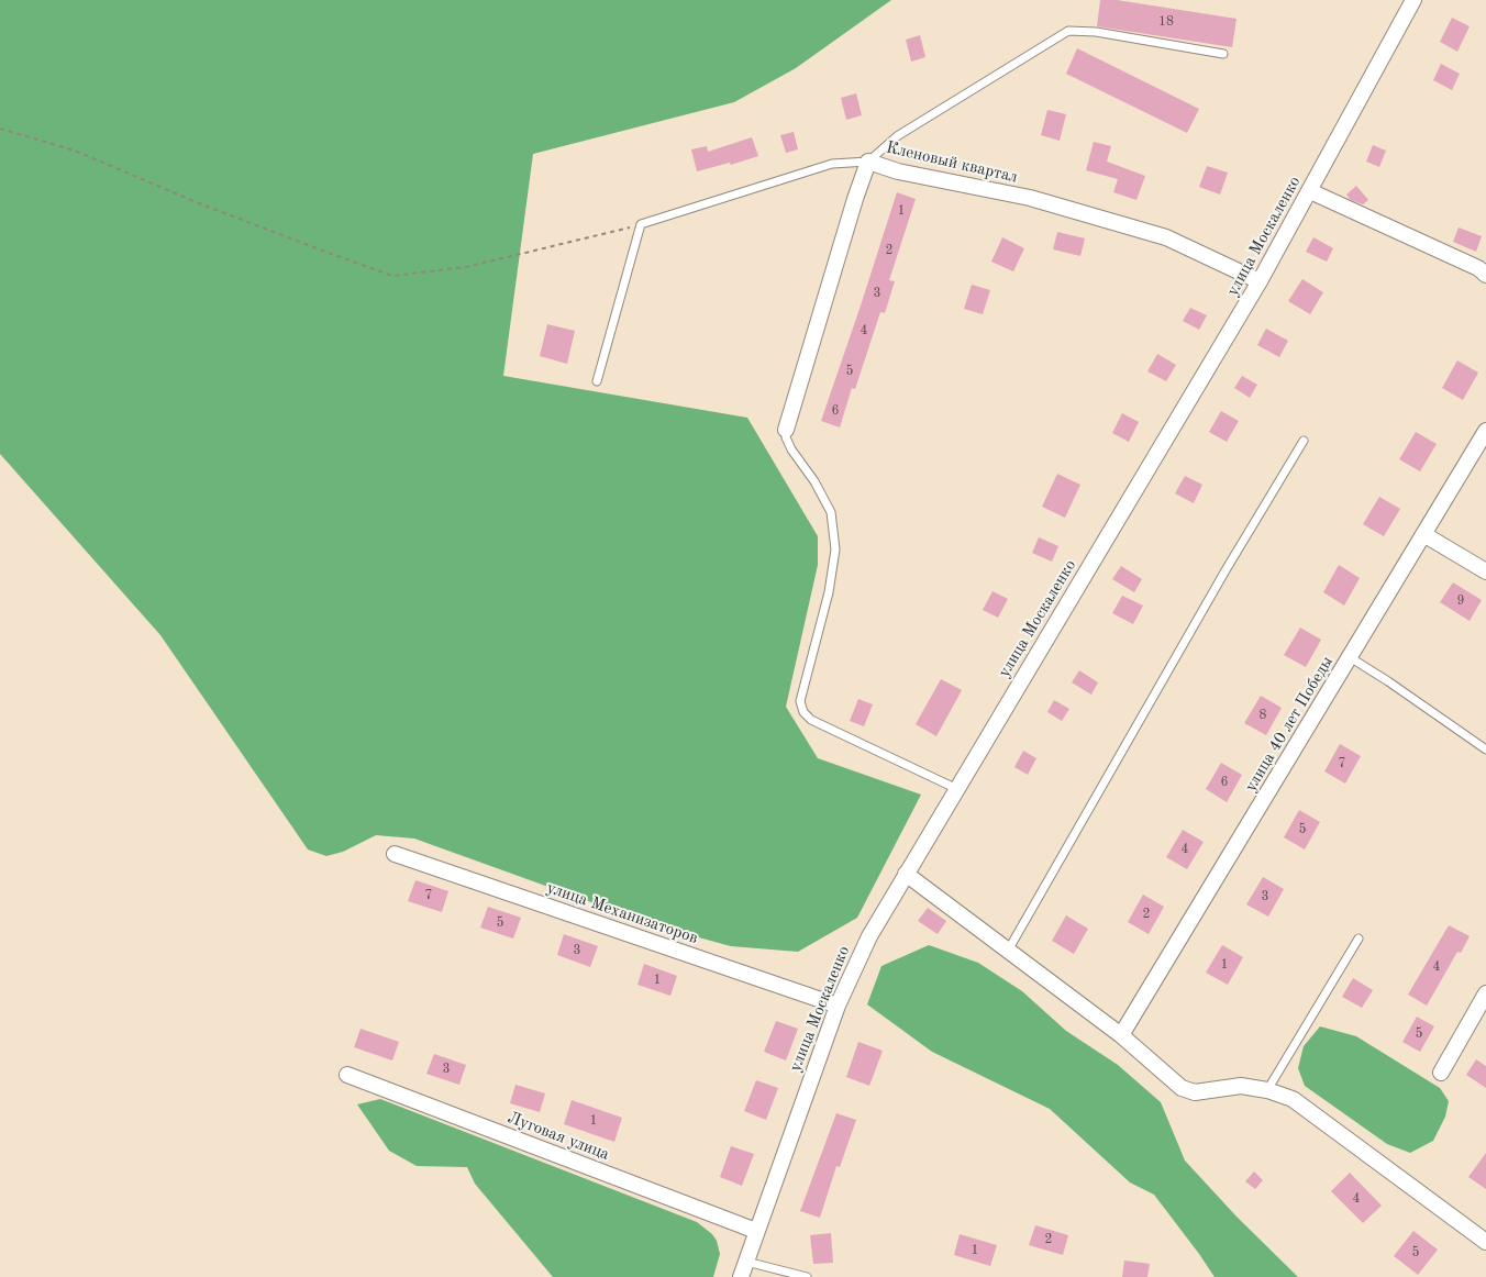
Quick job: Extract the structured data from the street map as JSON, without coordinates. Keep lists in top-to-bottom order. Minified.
{"streets":{"street":["Кленовый квартал","улица Москаленко","улица 40 лет Победы","улица Механизаторов","Луговая улица"]},"crossings":[["Кленовый квартал","улица Москаленко"],["улица Москаленко","улица Механизаторов"],["улица Москаленко","Луговая улица"]],"house_numbers":["18","1","2","3","4","5","6","9","8","7","6","5","4","7","3","2","5","3","1","4","1","5","3","1","4","2","1","5"]}
